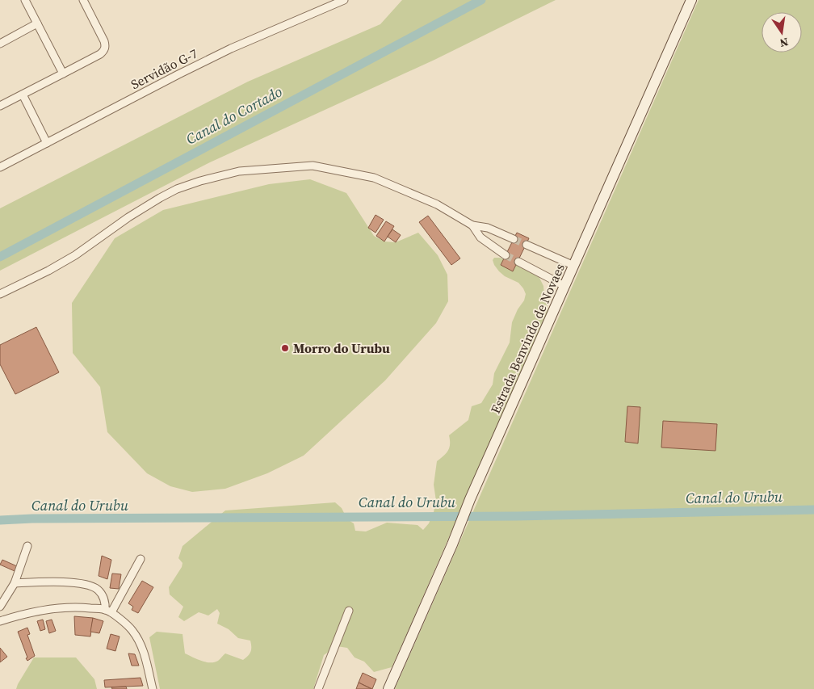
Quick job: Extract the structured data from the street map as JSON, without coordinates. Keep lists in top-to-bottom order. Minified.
{"streets":{"street":["Servidão G-7","Estrada Benvindo de Novaes"]},"water":["Canal do Cortado","Canal do Urubu"],"places":["Morro do Urubu"],"north":"bottom"}
